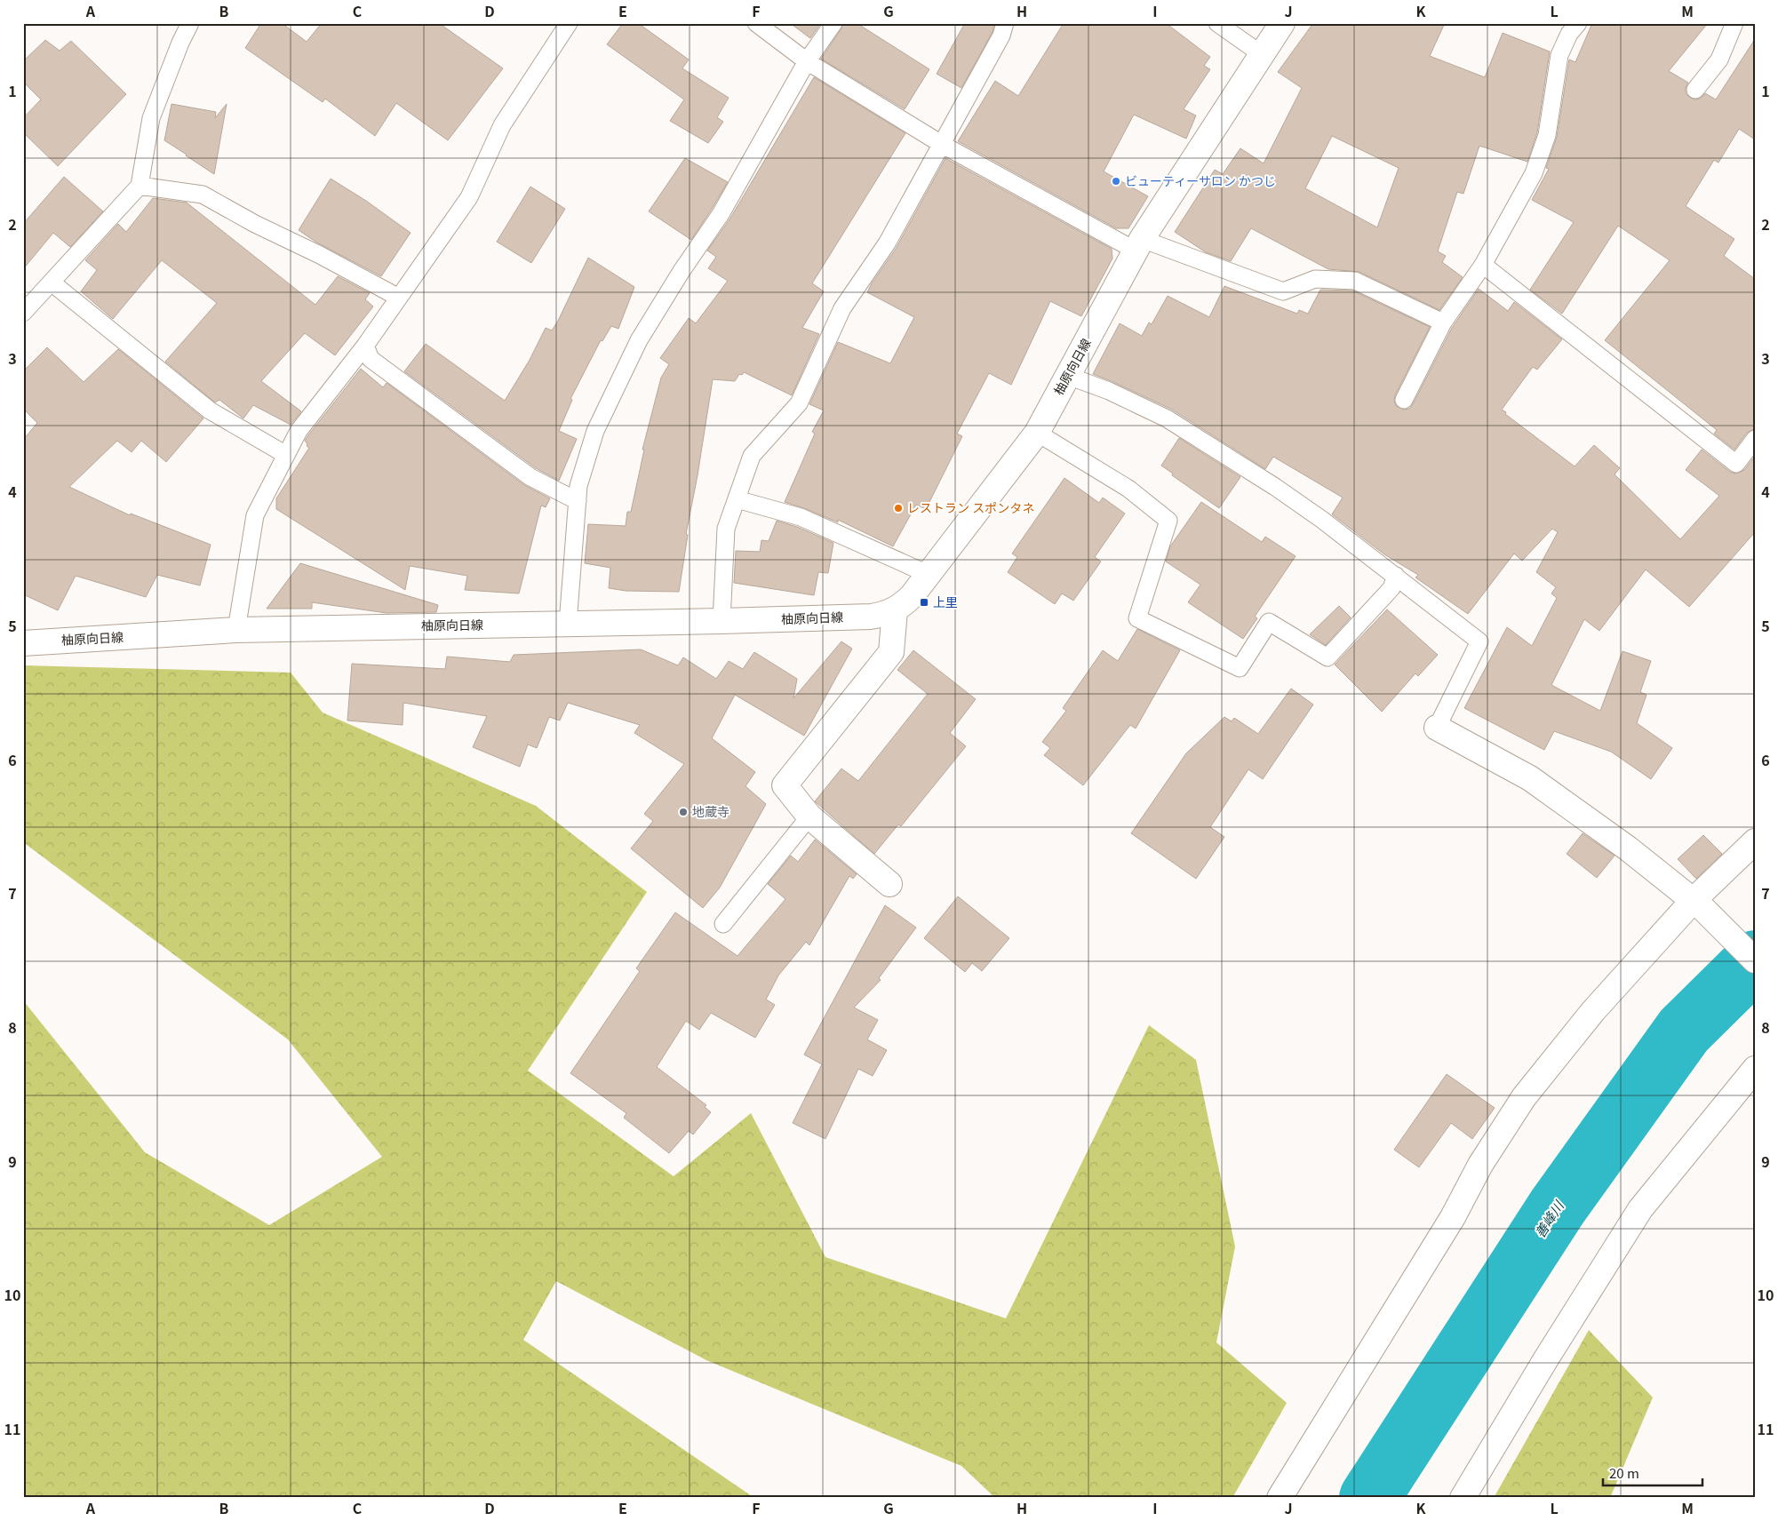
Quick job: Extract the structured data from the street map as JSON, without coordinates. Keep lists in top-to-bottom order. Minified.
{"streets":{"street":["柚原向日線"]},"water":["善峰川"],"places":{"other":["ビューティーサロン かつじ","レストラン スポンタネ","地蔵寺"],"transit":["上里"]},"scale_bar":"20 m","grid":{"columns":["A","B","C","D","E","F","G","H","I","J","K","L","M"],"rows":["1","2","3","4","5","6","7","8","9","10","11"]}}
